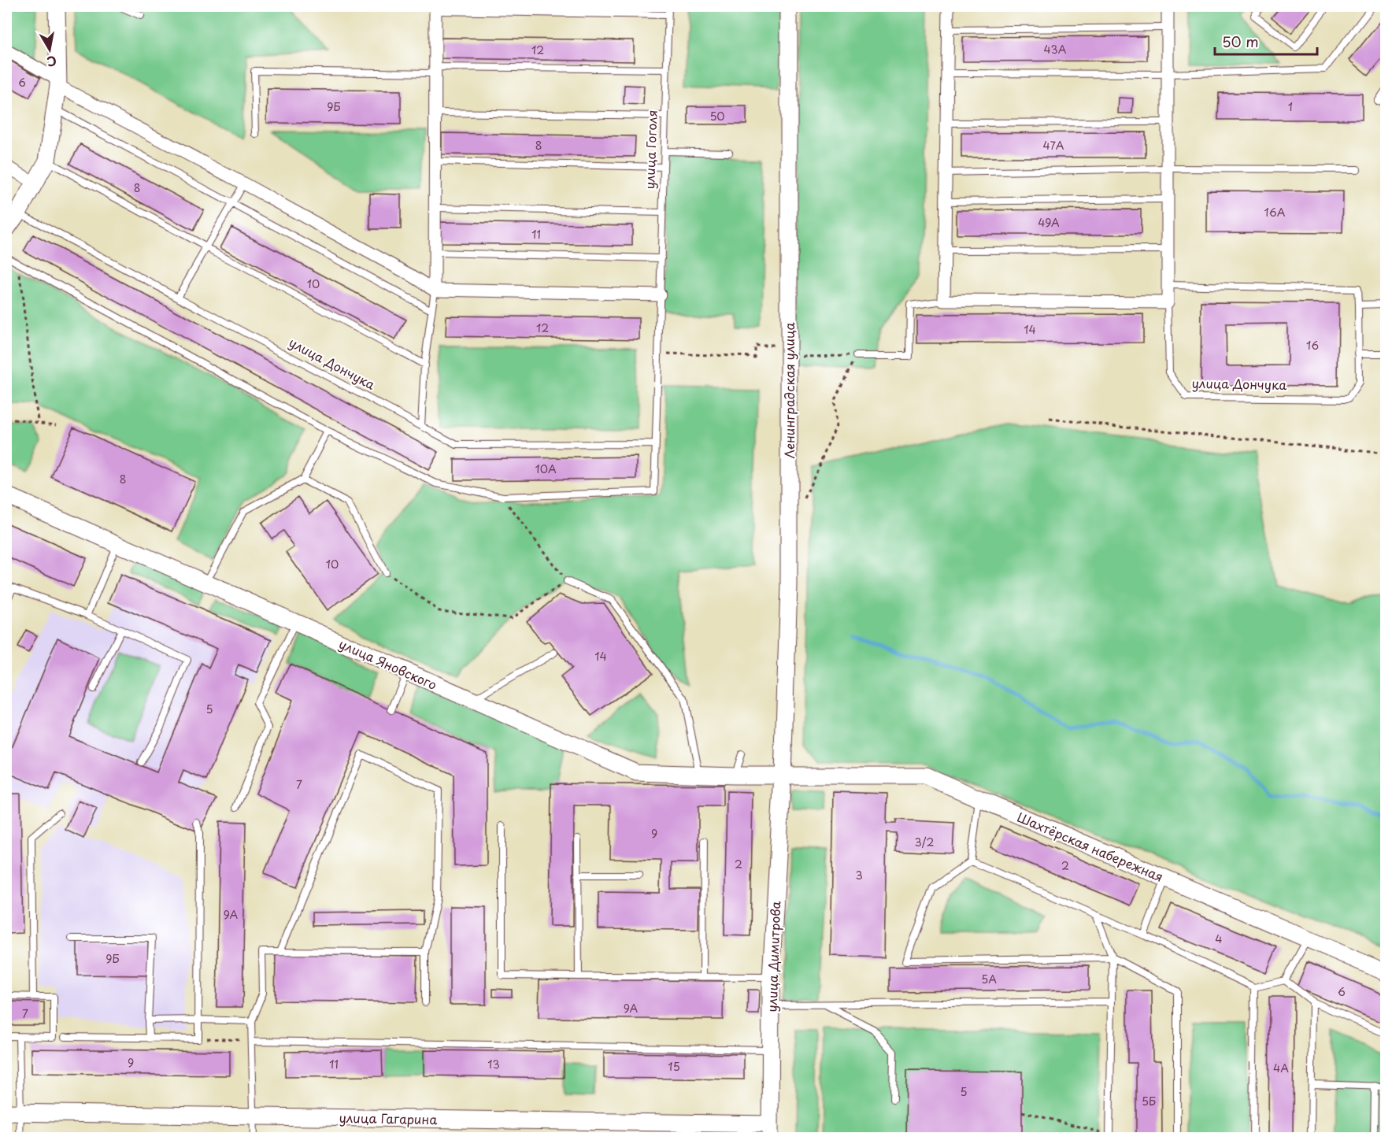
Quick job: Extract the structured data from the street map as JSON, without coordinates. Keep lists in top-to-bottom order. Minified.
{"streets":{"street":["Ленинградская улица","улица Яновского","Шахтёрская набережная","улица Димитрова","улица Гагарина"],"lane":["улица Гоголя","улица Дончука"]},"crossings":[["улица Гоголя","улица Дончука"],["Ленинградская улица","улица Яновского"],["Ленинградская улица","Шахтёрская набережная"],["Ленинградская улица","улица Димитрова"],["улица Яновского","Шахтёрская набережная"],["улица Яновского","улица Димитрова"],["Шахтёрская набережная","улица Димитрова"],["улица Димитрова","улица Гагарина"]],"house_numbers":["43А","12","6","9Б","1","50","8","47А","8","16А","49А","11","10","12","14","16","10А","8","10","14","5","7","9","3/2","2","2","3","9А","4","9Б","5А","6","9А","7","9","11","13","15","4А","5","5Б"],"scale_bar":"50 m","north":"bottom"}
